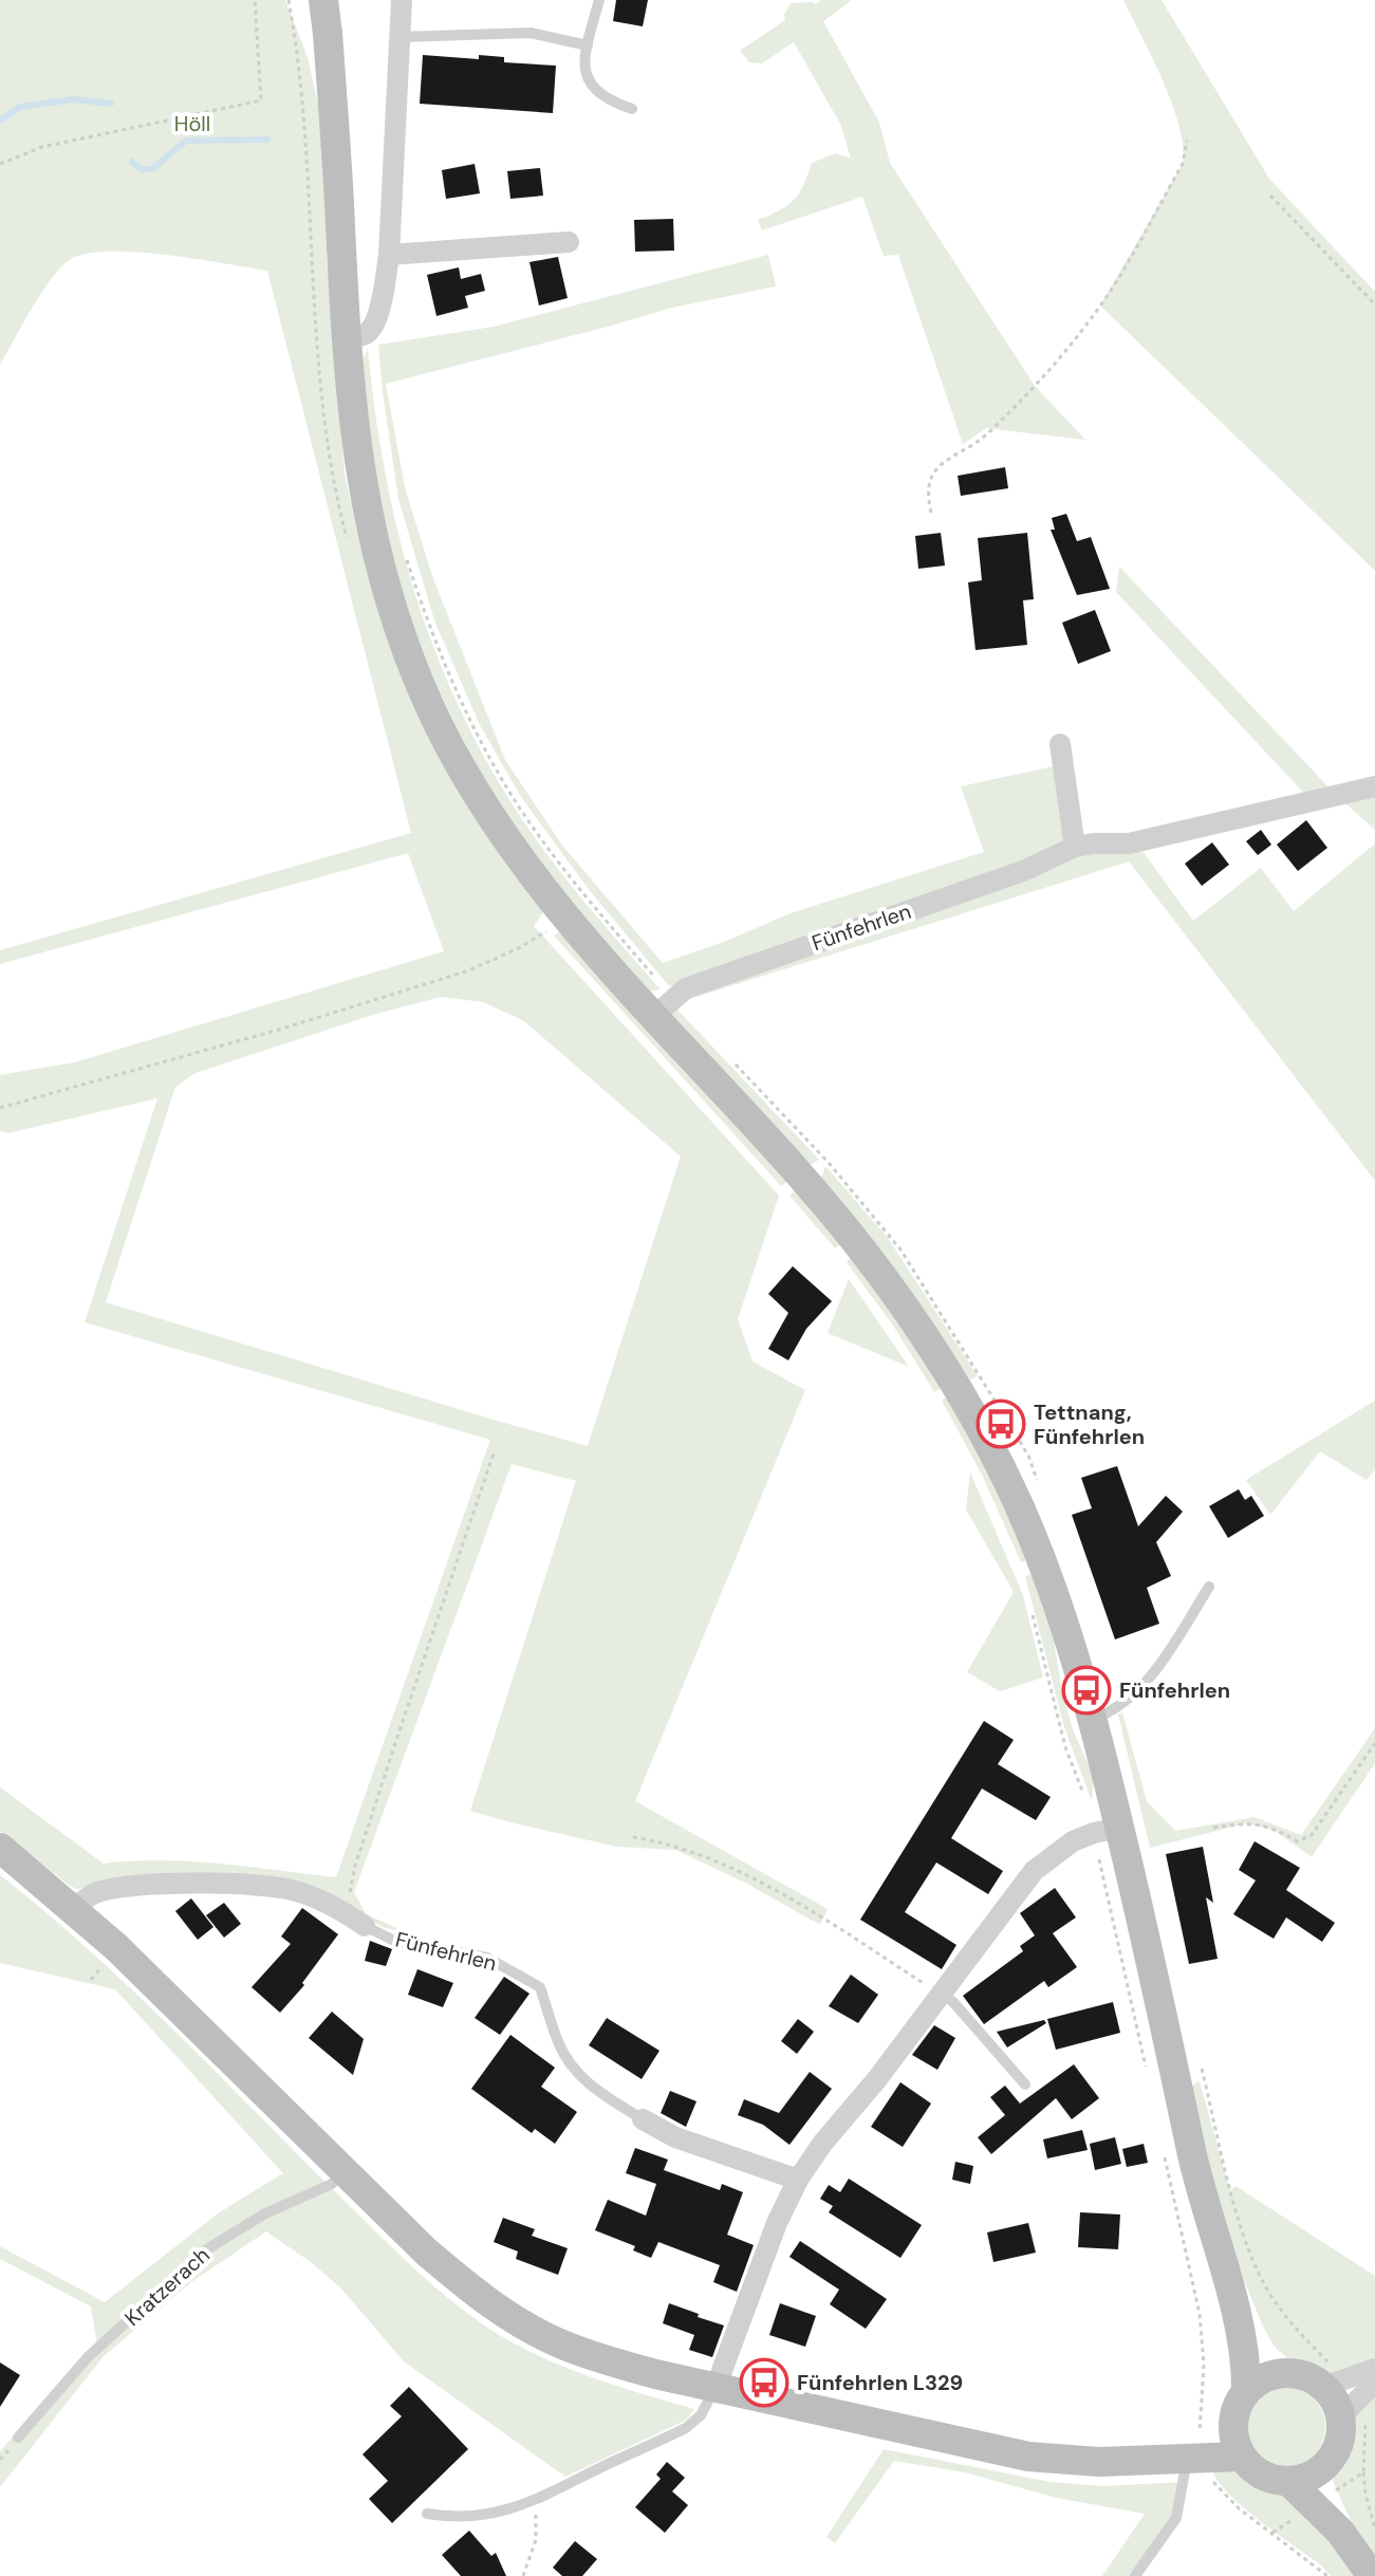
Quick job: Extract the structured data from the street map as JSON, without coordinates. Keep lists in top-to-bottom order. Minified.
{"streets":{"street":["Fünfehrlen"],"lane":["Kratzerach"]},"parks":["Höll"],"places":{"bus stop":["Tettnang, Fünfehrlen","Fünfehrlen","Fünfehrlen L329"]}}
